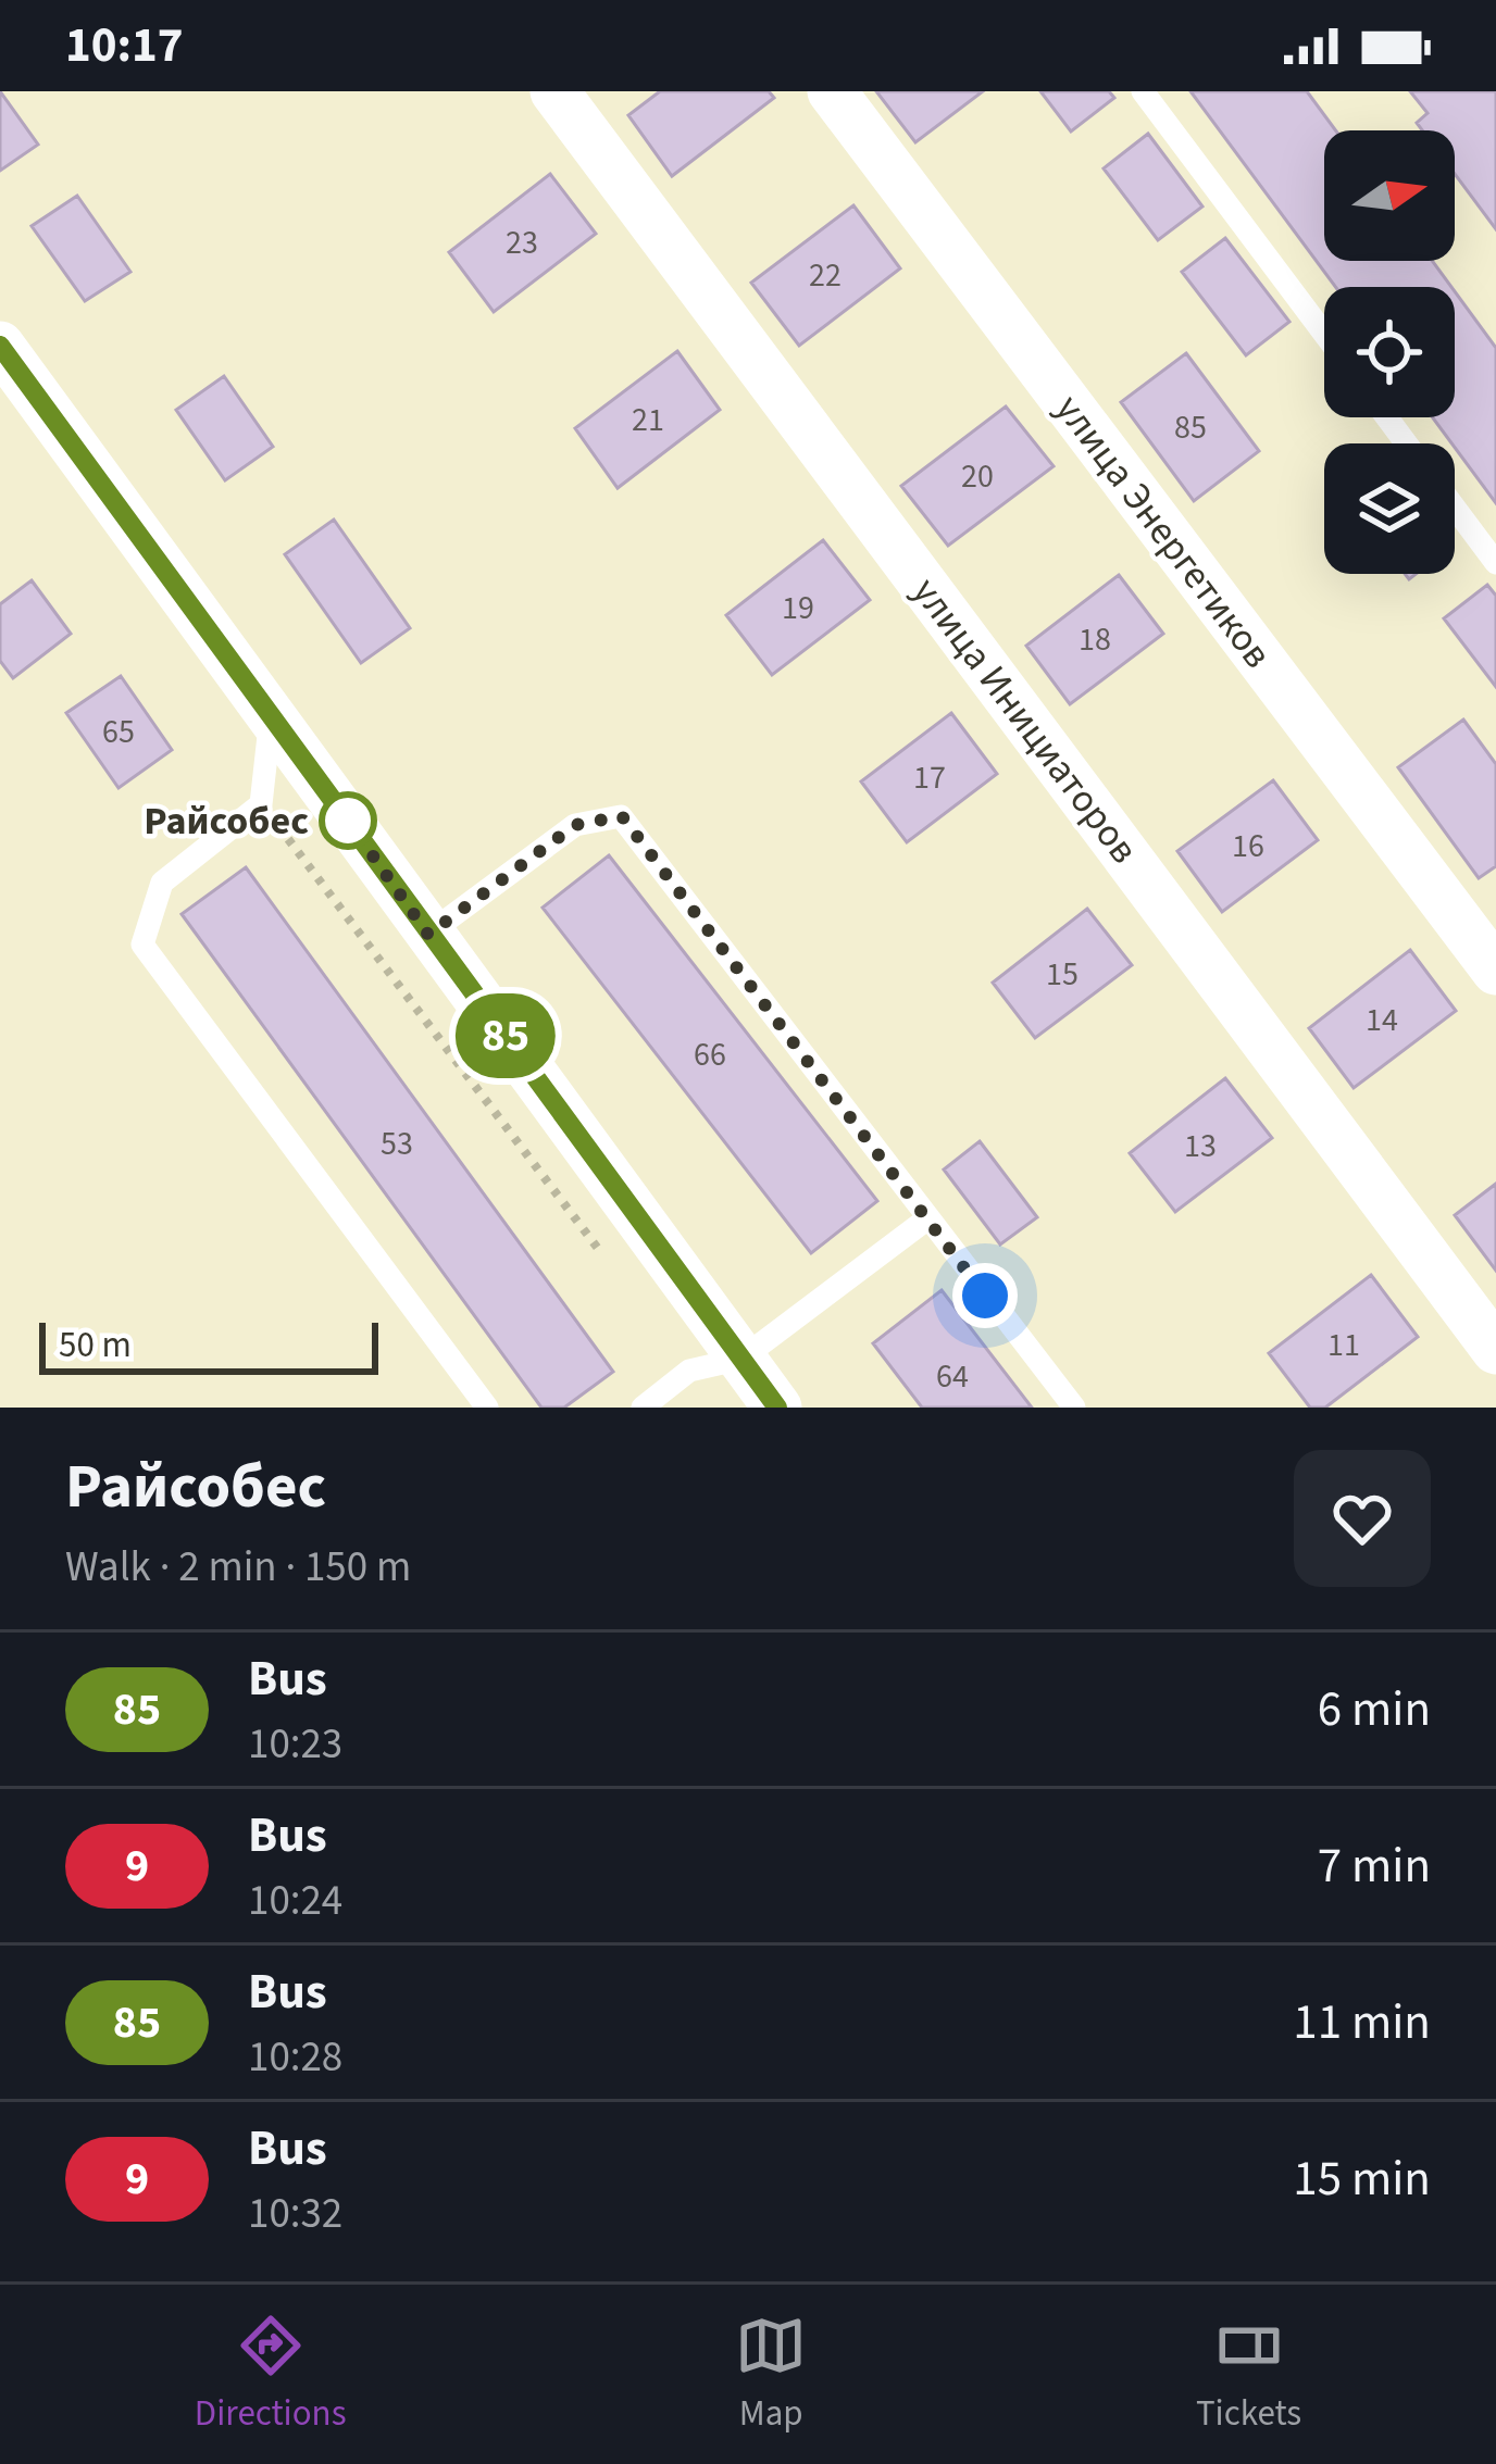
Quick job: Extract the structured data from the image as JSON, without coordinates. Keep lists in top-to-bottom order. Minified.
{"streets":{"street":["улица Энергетиков","улица Инициаторов"]},"places":["Райсобес"],"lines":["bus line 85"],"house_numbers":["23","22","21","85","20","19","18","65","17","16","15","14","66","53","13","11","64"],"scale_bar":"50 m","north":"right","page":{"status":"10:17","on_map":"85","scale":"50 m","heading":["Райсобес","Walk · 2 min · 150 m"],"list":[{"mark":"85","name":"Bus","note":"10:23","value":"6 min"},{"mark":"9","name":"Bus","note":"10:24","value":"7 min"},{"mark":"85","name":"Bus","note":"10:28","value":"11 min"},{"mark":"9","name":"Bus","note":"10:32","value":"15 min"}],"tabs":["Directions","Map","Tickets"]}}
